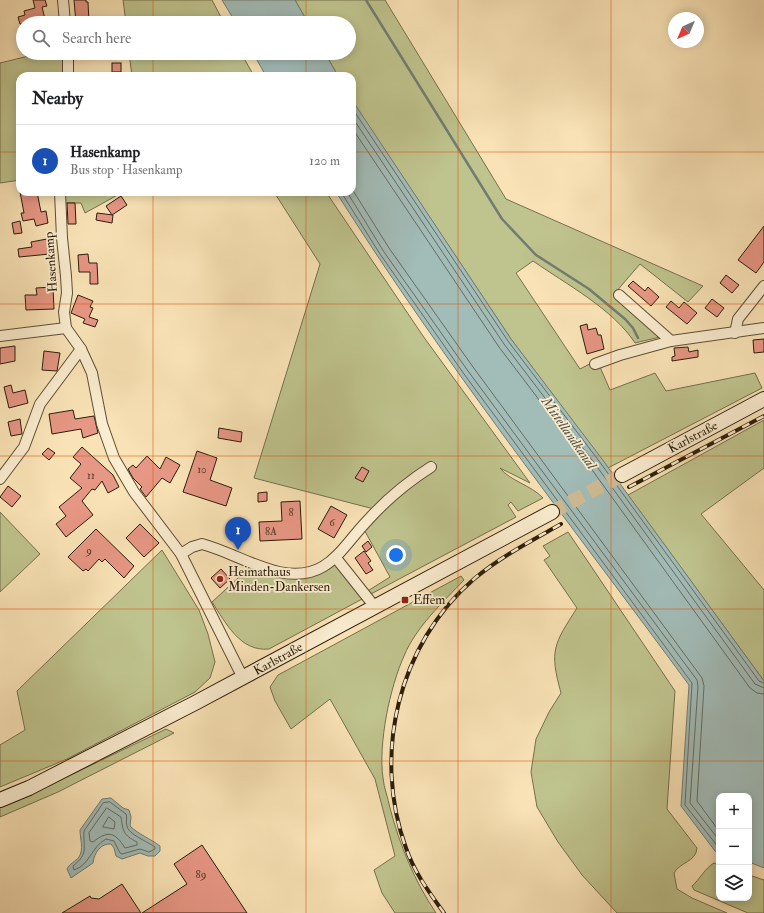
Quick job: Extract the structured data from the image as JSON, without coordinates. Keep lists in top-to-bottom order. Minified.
{"streets":{"street":["Hasenkamp","Karlstraße"]},"water":["Mittellandkanal"],"places":{"other":["Heimathaus Minden-Dankersen"],"transit":["Effem"]},"house_numbers":["10","11","8","6","8A","9","89"],"north":"bottom left","page":{"search":"Search here","heading":"Nearby","list":[{"mark":"1","name":"Hasenkamp","note":"Bus stop · Hasenkamp","value":"120 m"}],"pins":"1","map_buttons":["+","−"]}}
